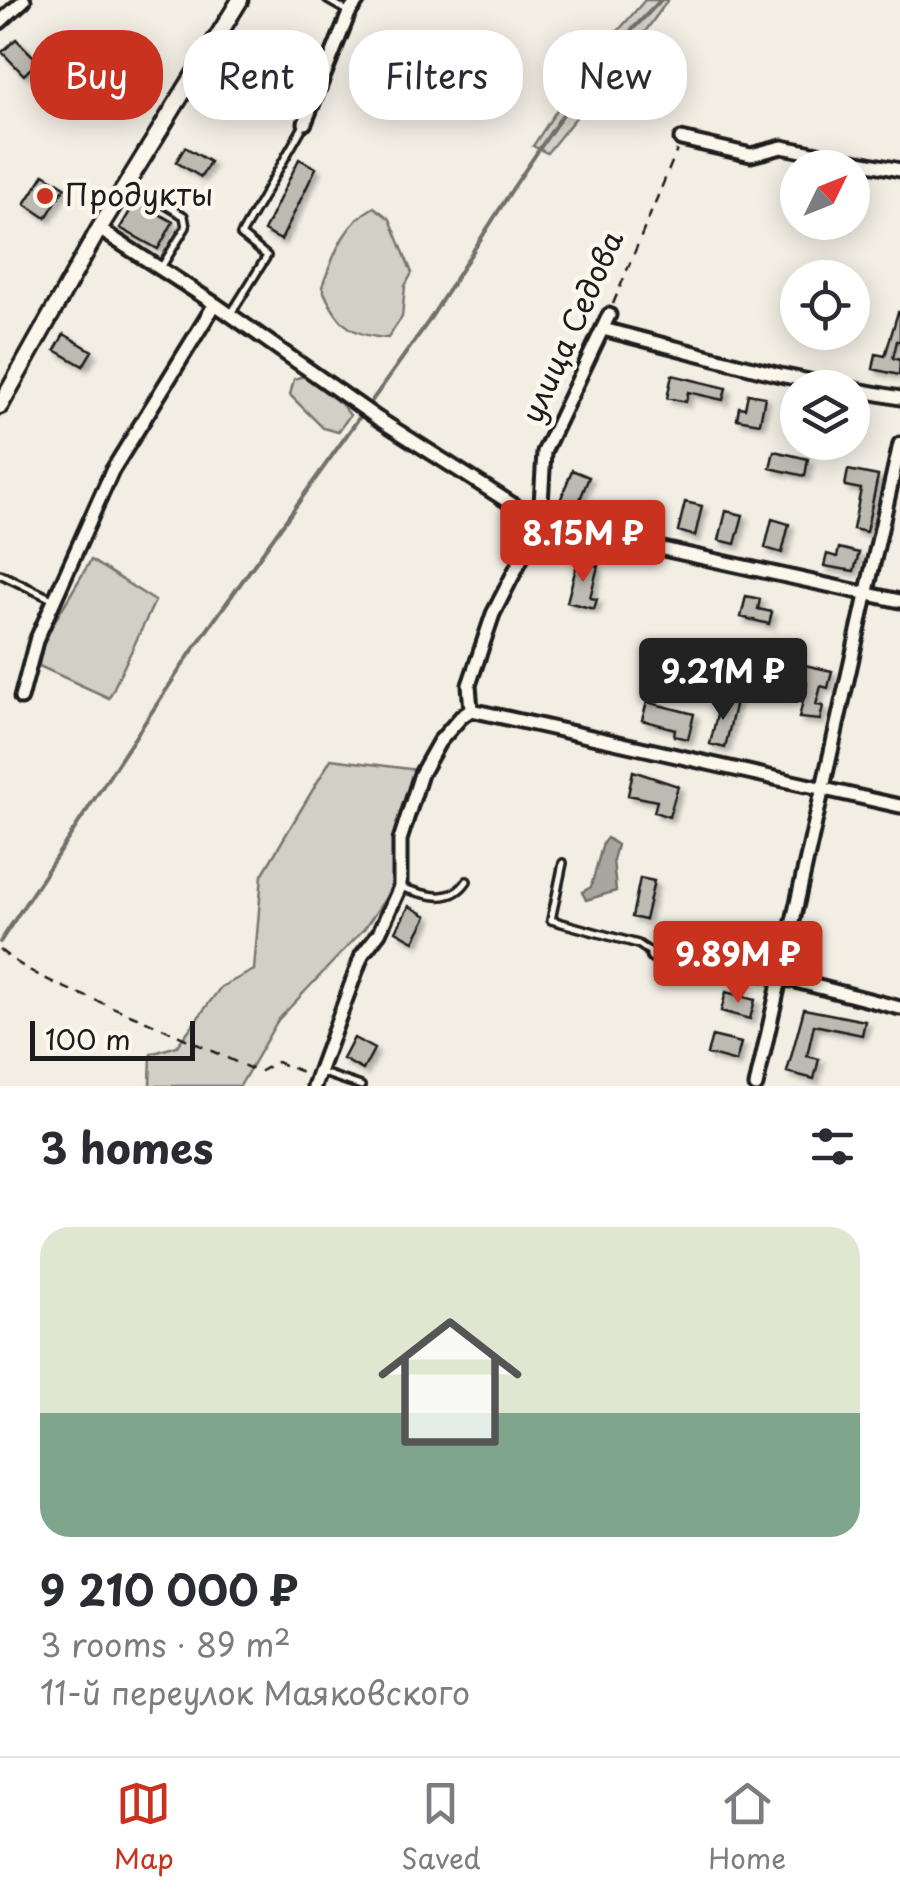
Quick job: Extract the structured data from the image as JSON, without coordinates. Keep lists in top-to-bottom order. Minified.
{"streets":{"street":["улица Седова"]},"places":["Продукты"],"scale_bar":"100 m","north":"top right","page":{"chip":["Buy","Rent","Filters","New"],"price":["8.15M ₽","9.21M ₽","9.89M ₽"],"scale":"100 m","heading":"3 homes","list":[{"name":"9 210 000 ₽","note":"3 rooms · 89 m² · 11-й переулок Маяковского"}],"tabs":["Map","Saved","Home"]}}
